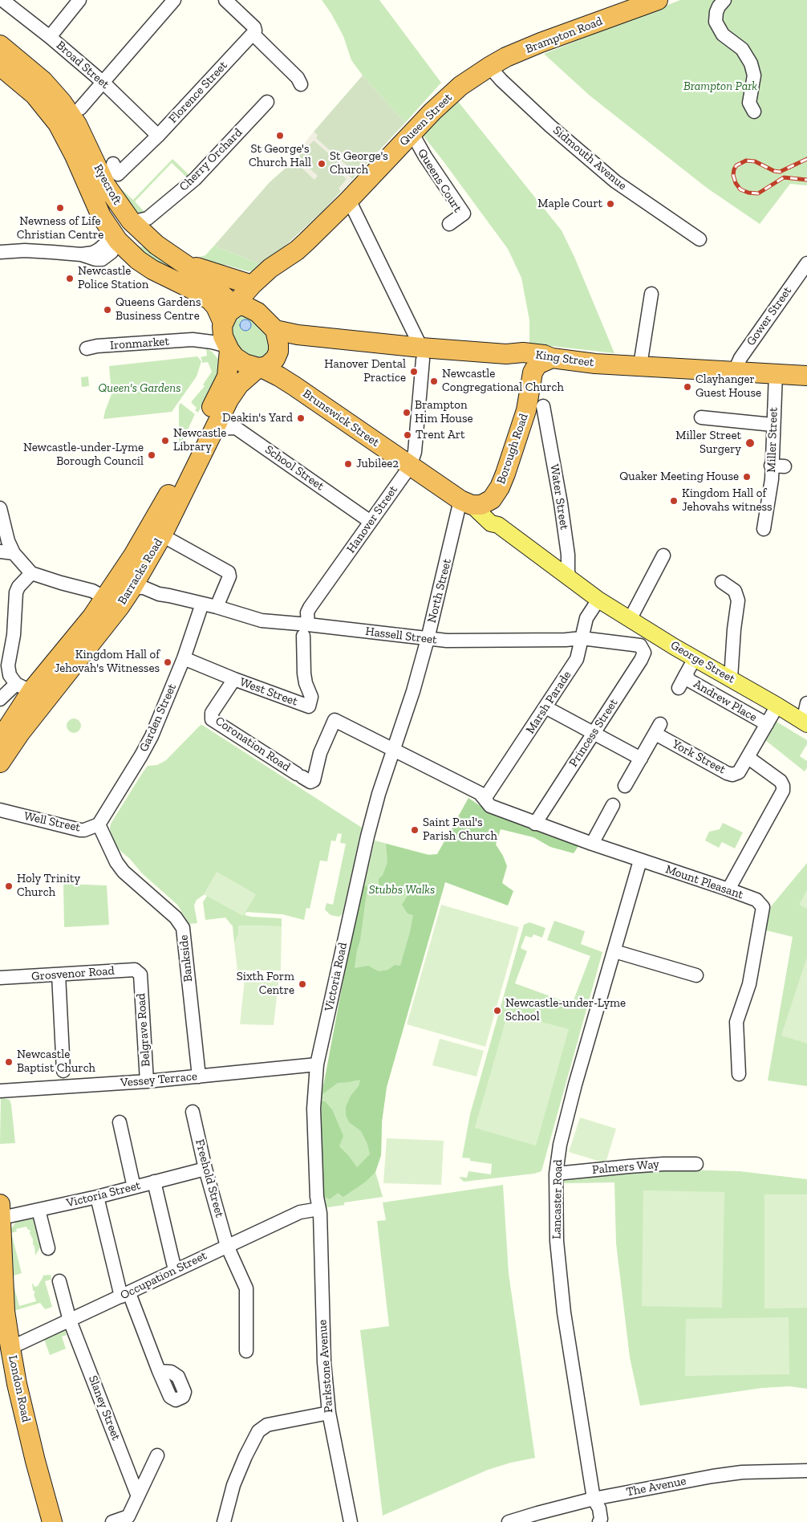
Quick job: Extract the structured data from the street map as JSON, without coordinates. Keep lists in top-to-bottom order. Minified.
{"streets":{"highway":["Brampton Road","Queen Street","Ryecroft","King Street","Brunswick Street","Borough Road","Barracks Road","London Road"],"main road":["George Street"],"street":["Broad Street","Florence Street","Sidmouth Avenue","Cherry Orchard","Queens Court","Gower Street","Ironmarket","Miller Street","School Street","Water Street","Hanover Street","North Street","Hassell Street","West Street","Andrew Place","Marsh Parade","Garden Street","Princess Street","Coronation Road","York Street","Well Street","Mount Pleasant","Bankside","Grosvenor Road","Victoria Road","Belgrave Road","Vessey Terrace","Palmers Way","Freehold Street","Victoria Street","Lancaster Road","Occupation Street","Parkstone Avenue","Slaney Street","The Avenue"]},"crossings":[["Brampton Road","Queen Street"],["Brampton Road","Sidmouth Avenue"],["Broad Street","Florence Street"],["Queen Street","Queens Court"],["Queen Street","Ryecroft"],["Queen Street","Ironmarket"],["Queen Street","King Street"],["Queen Street","Brunswick Street"],["Queen Street","Barracks Road"],["Cherry Orchard","Ryecroft"],["Ryecroft","Ironmarket"],["Ryecroft","King Street"],["Ryecroft","Brunswick Street"],["Ryecroft","Barracks Road"],["Gower Street","King Street"],["Ironmarket","King Street"],["Ironmarket","Brunswick Street"],["Ironmarket","Barracks Road"],["King Street","Brunswick Street"],["King Street","Miller Street"],["King Street","Hanover Street"],["King Street","Barracks Road"],["Brunswick Street","Borough Road"],["Brunswick Street","Hanover Street"],["Brunswick Street","Barracks Road"],["Brunswick Street","North Street"],["Borough Road","North Street"],["School Street","Hanover Street"],["School Street","Barracks Road"],["Hanover Street","Hassell Street"],["Hanover Street","West Street"],["Barracks Road","Hassell Street"],["North Street","Hassell Street"],["North Street","Coronation Road"],["North Street","Victoria Road"],["Hassell Street","West Street"],["Hassell Street","Marsh Parade"],["Hassell Street","Garden Street"],["Hassell Street","Princess Street"],["George Street","Andrew Place"],["George Street","Marsh Parade"],["George Street","York Street"],["West Street","Garden Street"],["West Street","Coronation Road"],["Andrew Place","York Street"],["Marsh Parade","Mount Pleasant"],["Garden Street","Well Street"],["Garden Street","Bankside"],["Princess Street","Mount Pleasant"],["Coronation Road","Victoria Road"],["Well Street","Bankside"],["Mount Pleasant","Lancaster Road"],["Bankside","Vessey Terrace"],["Grosvenor Road","Belgrave Road"],["Victoria Road","Vessey Terrace"],["Victoria Road","Occupation Street"],["Victoria Road","Parkstone Avenue"],["Belgrave Road","Vessey Terrace"],["Palmers Way","Lancaster Road"],["Freehold Street","Victoria Street"],["Freehold Street","Occupation Street"],["Victoria Street","London Road"],["Lancaster Road","The Avenue"],["Occupation Street","Parkstone Avenue"],["Occupation Street","London Road"],["Occupation Street","Slaney Street"]],"parks":["Brampton Park","Queen's Gardens","Stubbs Walks"],"places":["St George's Church Hall","St George's Church","Maple Court","Newness of Life Christian Centre","Newcastle Police Station","Queens Gardens Business Centre","Hanover Dental Practice","Newcastle Congregational Church","Clayhanger Guest House","Brampton Him House","Deakin's Yard","Trent Art","Newcastle Library","Miller Street Surgery","Newcastle-under-Lyme Borough Council","Jubilee2","Quaker Meeting House","Kingdom Hall of Jehovahs witness","Kingdom Hall of Jehovah's Witnesses","Saint Paul's Parish Church","Holy Trinity Church","Sixth Form Centre","Newcastle-under-Lyme School","Newcastle Baptist Church"]}
